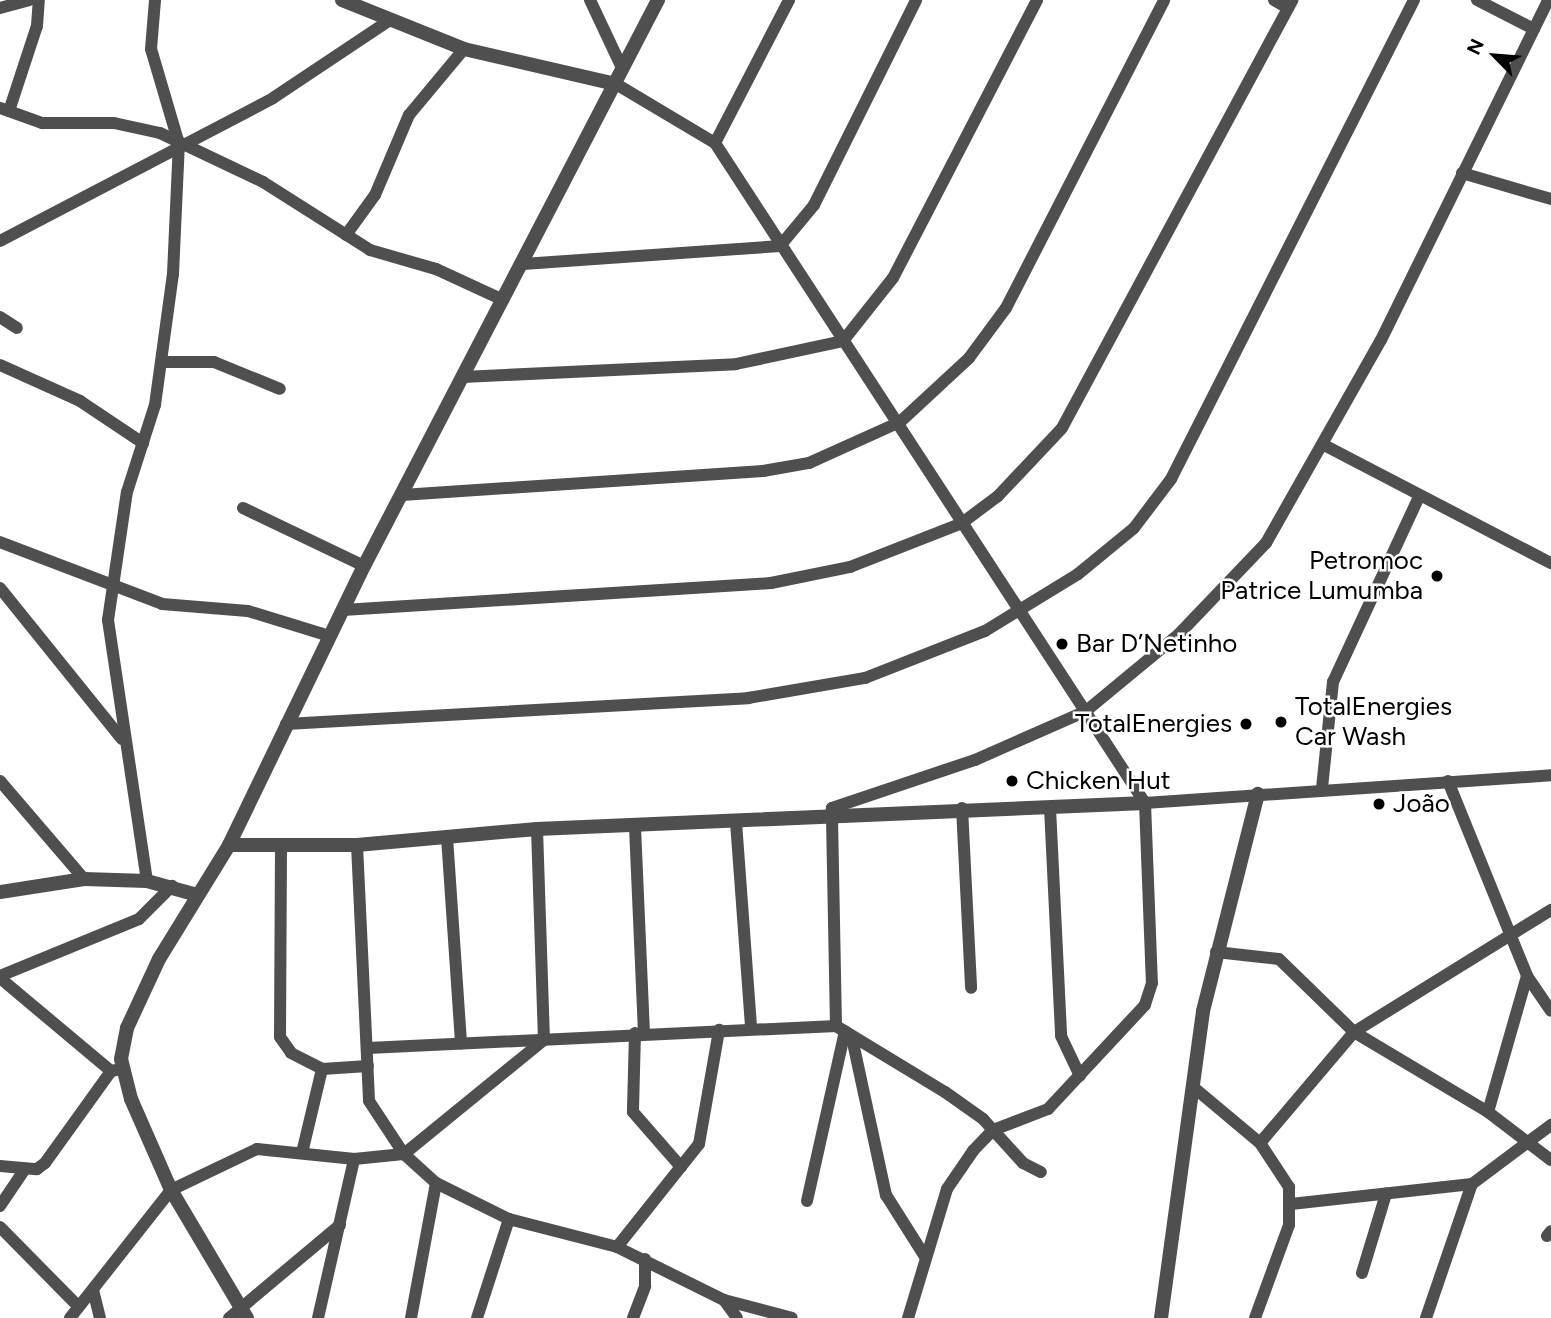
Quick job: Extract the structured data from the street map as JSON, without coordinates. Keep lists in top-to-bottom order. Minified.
{"places":["Petromoc Patrice Lumumba","Bar D’Netinho","TotalEnergies Car Wash","TotalEnergies","Chicken Hut","João"],"north":"top left"}
